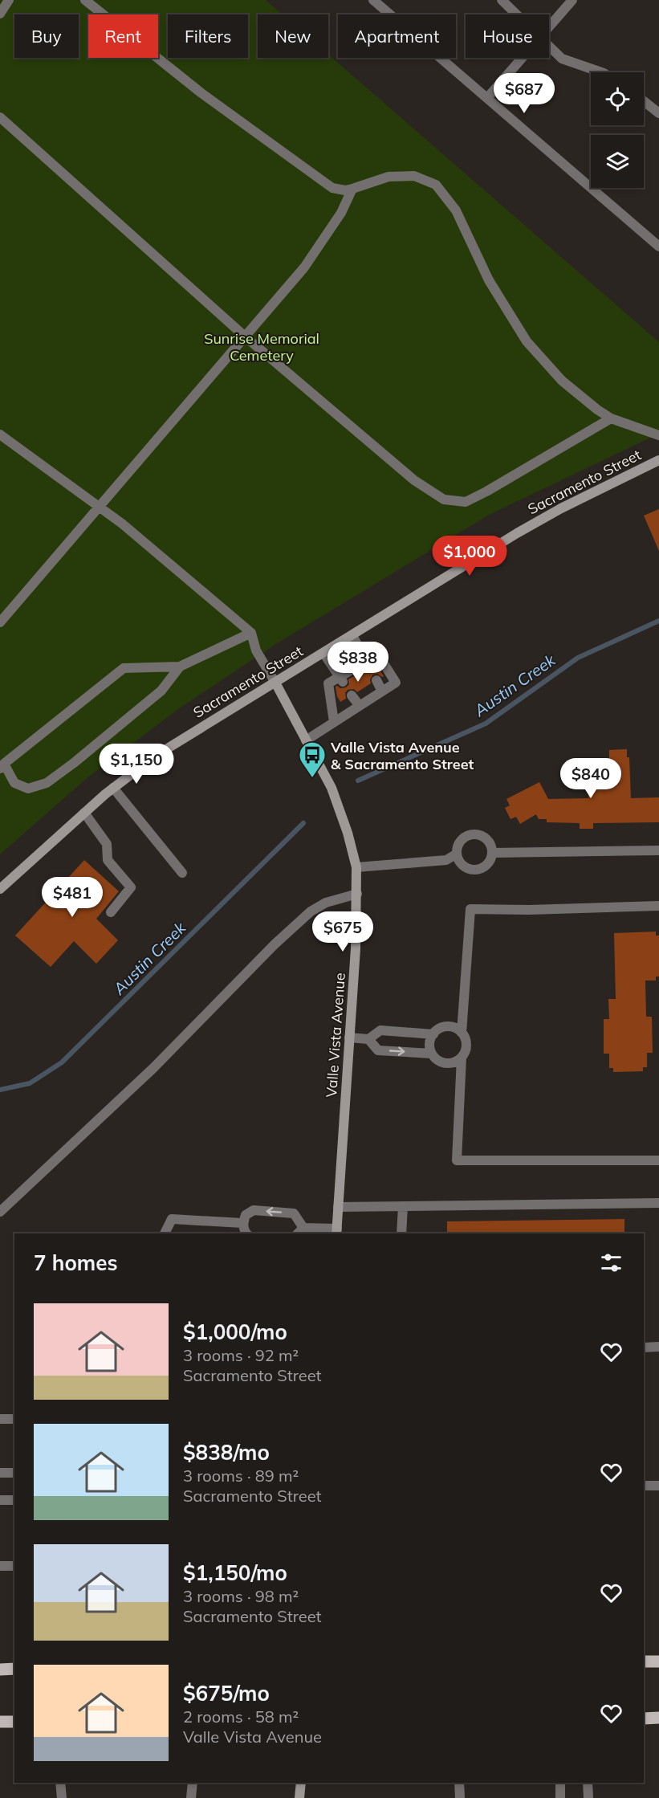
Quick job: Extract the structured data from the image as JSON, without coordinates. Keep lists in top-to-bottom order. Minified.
{"streets":{"main road":["Sacramento Street","Valle Vista Avenue"]},"crossings":[["Sacramento Street","Valle Vista Avenue"]],"water":["Austin Creek"],"parks":["Sunrise Memorial Cemetery"],"places":{"bus stop":["Valle Vista Avenue & Sacramento Street"]},"page":{"chip":["Buy","Rent","Filters","New","Apartment","House"],"price":["$687","$1,000","$838","$1,150","$840","$481","$675"],"heading":"7 homes","list":[{"name":"$1,000/mo","note":"3 rooms · 92 m² · Sacramento Street"},{"name":"$838/mo","note":"3 rooms · 89 m² · Sacramento Street"},{"name":"$1,150/mo","note":"3 rooms · 98 m² · Sacramento Street"},{"name":"$675/mo","note":"2 rooms · 58 m² · Valle Vista Avenue"}]}}
